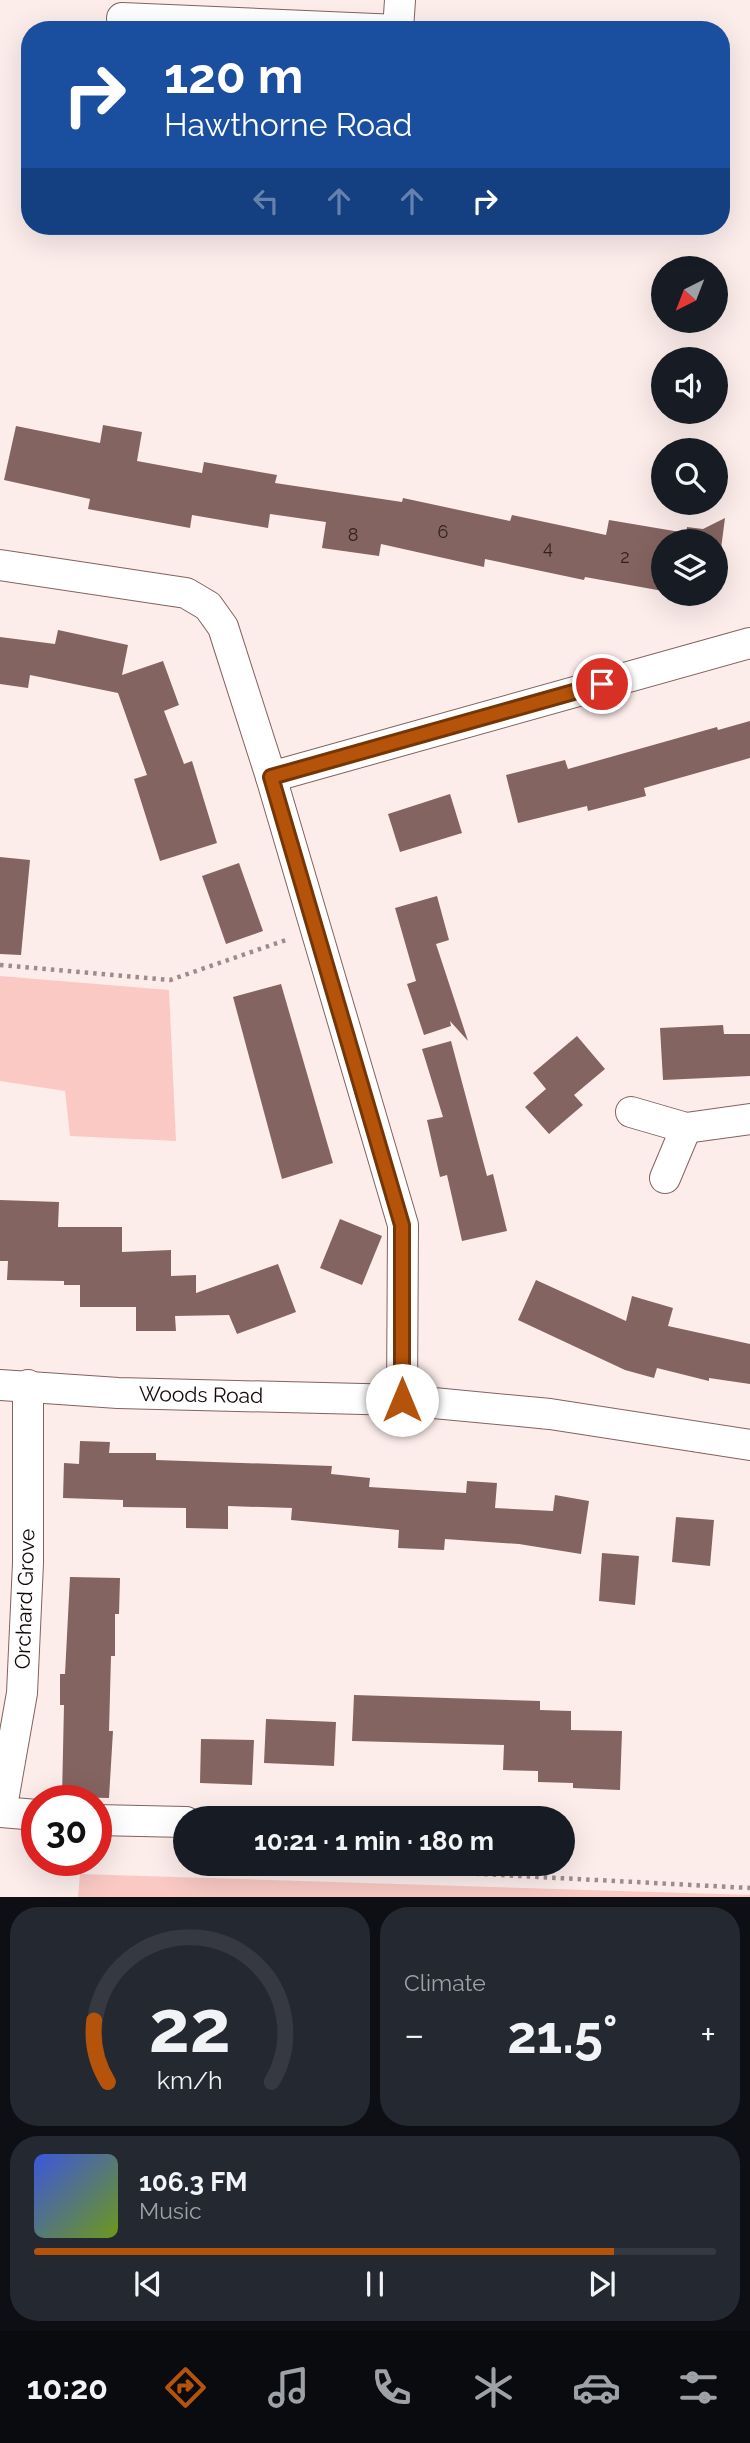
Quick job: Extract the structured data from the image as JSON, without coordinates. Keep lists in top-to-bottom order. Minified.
{"streets":{"street":["Woods Road","Orchard Grove"]},"crossings":[["Woods Road","Orchard Grove"]],"house_numbers":["6","8","4","2"],"north":"bottom left","page":{"turn":["120 m","Hawthorne Road"],"limit":"30","trip":"10:21 · 1 min · 180 m","tile":"Climate","heat":["−","21.5°","+"],"song":["106.3 FM","Music"],"tabs":"10:20","gauge":["22","km/h"]}}
